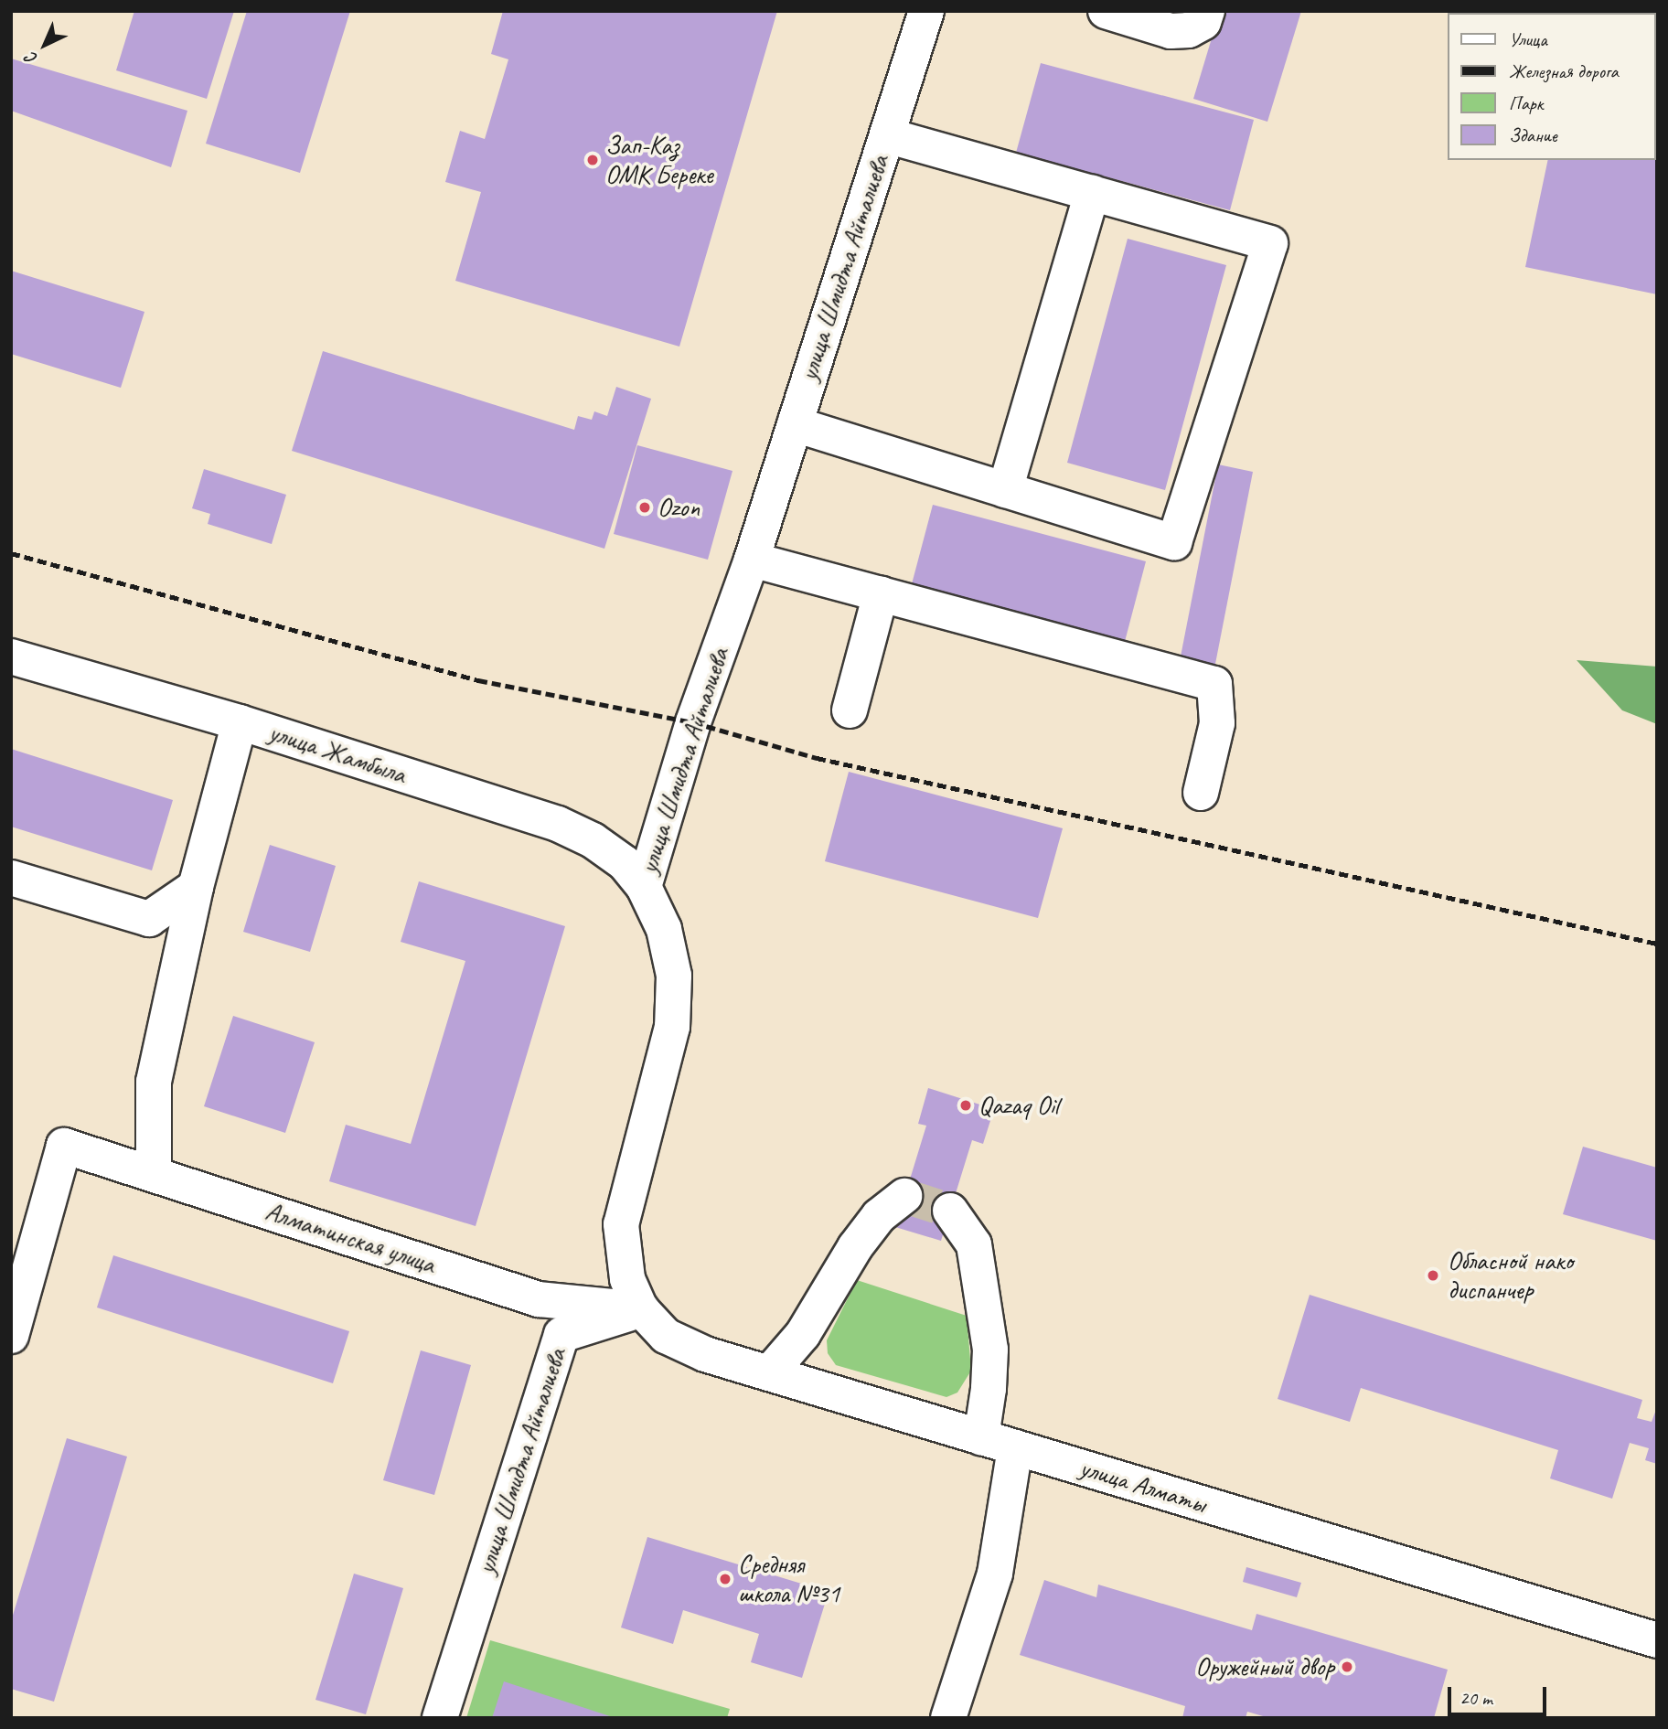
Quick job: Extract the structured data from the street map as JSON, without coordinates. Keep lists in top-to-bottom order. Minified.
{"streets":{"street":["улица Шмидта Айталиева","улица Жамбыла","Алматинская улица","улица Алматы"]},"crossings":[["улица Шмидта Айталиева","улица Жамбыла"],["улица Шмидта Айталиева","Алматинская улица"],["улица Шмидта Айталиева","улица Алматы"],["Алматинская улица","улица Алматы"]],"places":["Зап-Каз ОМК Береке","Ozon","Qazaq Oil","Обласной нако диспанчер","Средняя школа №31","Оружейный двор"],"legend":["Улица","Железная дорога","Парк","Здание"],"scale_bar":"20 m","north":"bottom left"}
